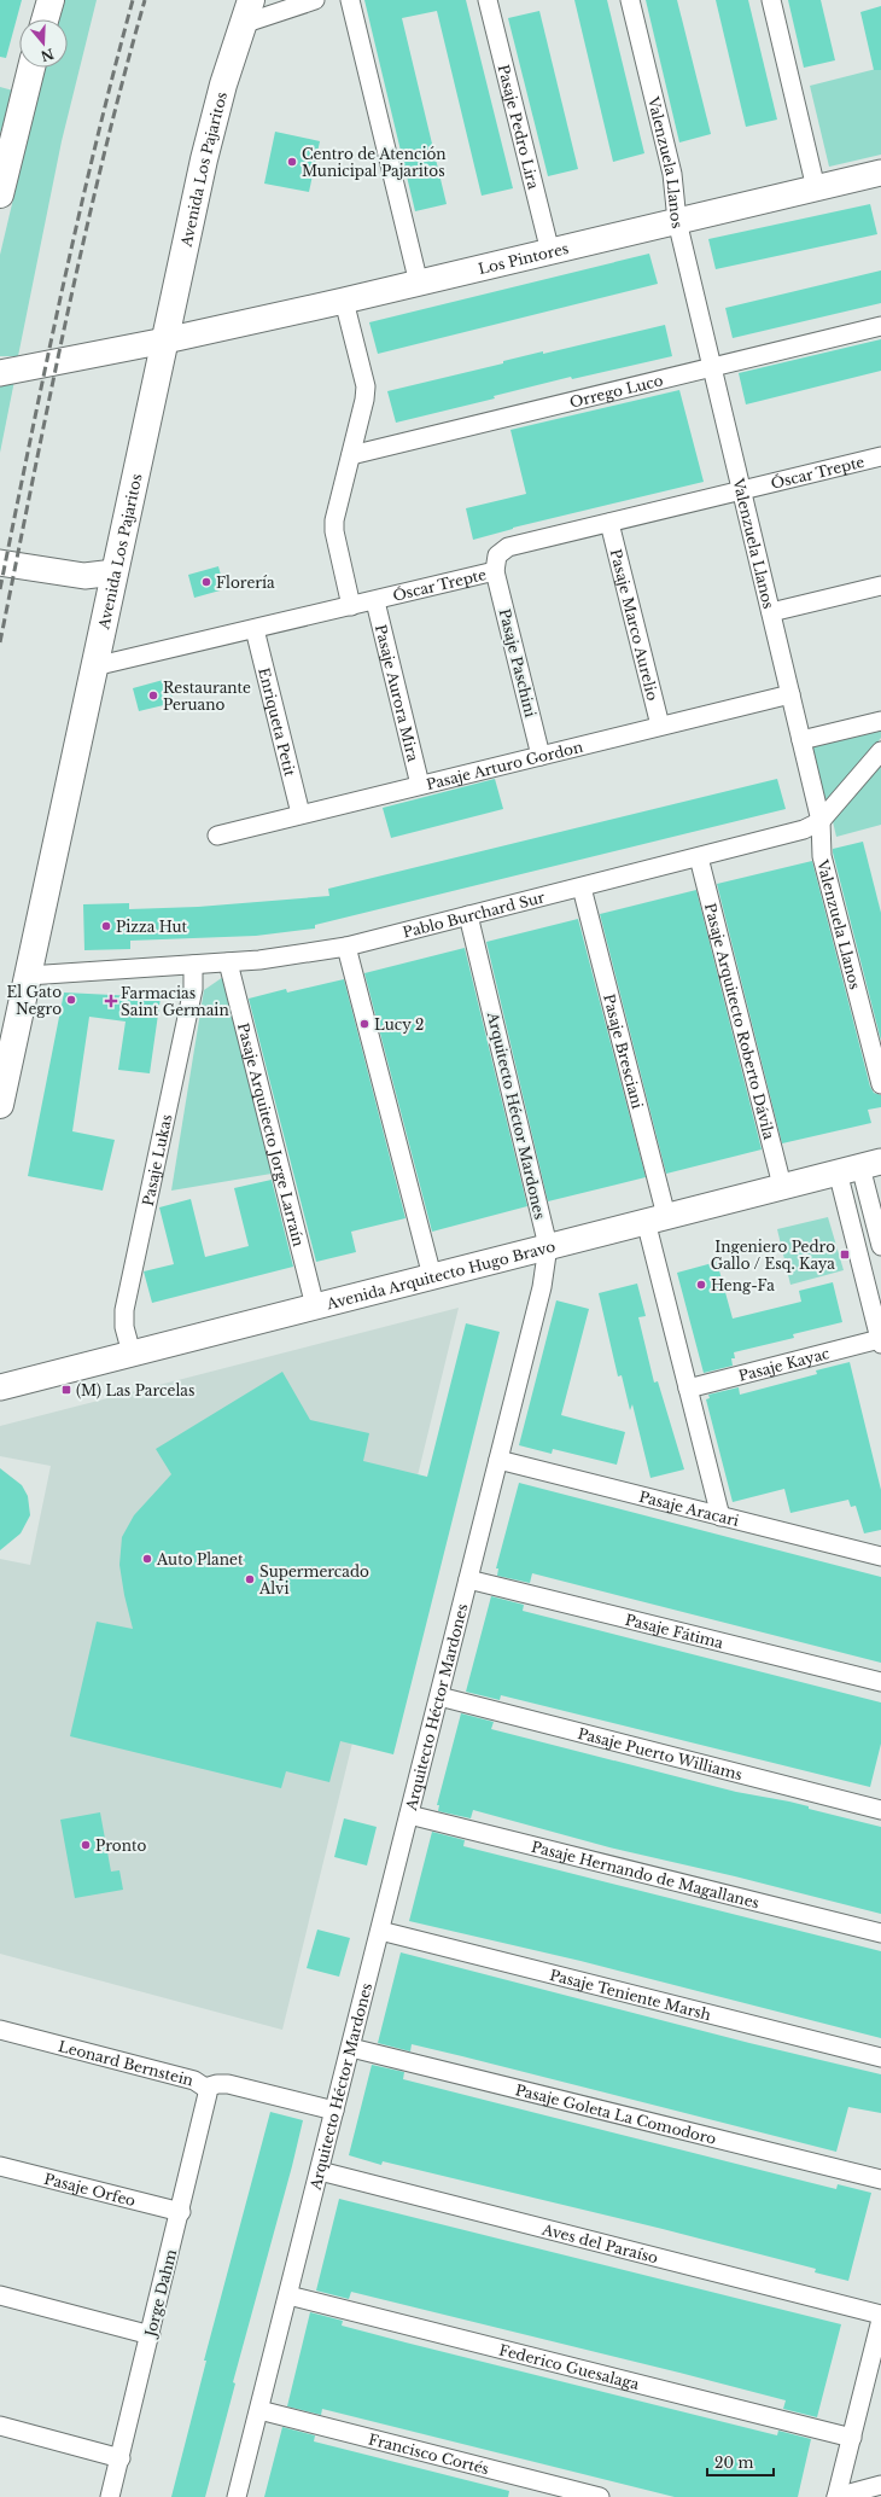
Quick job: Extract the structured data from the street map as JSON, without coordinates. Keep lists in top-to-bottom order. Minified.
{"streets":{"main road":["Avenida Los Pajaritos"],"street":["Pasaje Pedro Lira","Valenzuela Llanos","Los Pintores","Orrego Luco","Óscar Trepte","Pasaje Marco Aurelio","Pasaje Paschini","Pasaje Aurora Mira","Enriqueta Petit","Pasaje Arturo Gordon","Pablo Burchard Sur","Pasaje Arquitecto Roberto Dávila","Pasaje Bresciani","Arquitecto Héctor Mardones","Pasaje Arquitecto Jorge Larraín","Pasaje Lukas","Avenida Arquitecto Hugo Bravo","Pasaje Kayac","Pasaje Aracari","Pasaje Fátima","Pasaje Puerto Williams","Pasaje Hernando de Magallanes","Pasaje Teniente Marsh","Leonard Bernstein","Pasaje Goleta La Comodoro","Pasaje Orfeo","Aves del Paraíso","Jorge Dahm","Federico Guesalaga","Francisco Cortés"]},"crossings":[["Pasaje Pedro Lira","Los Pintores"],["Valenzuela Llanos","Los Pintores"],["Valenzuela Llanos","Orrego Luco"],["Valenzuela Llanos","Óscar Trepte"],["Valenzuela Llanos","Pasaje Arturo Gordon"],["Valenzuela Llanos","Pablo Burchard Sur"],["Avenida Los Pajaritos","Los Pintores"],["Avenida Los Pajaritos","Óscar Trepte"],["Avenida Los Pajaritos","Pablo Burchard Sur"],["Óscar Trepte","Pasaje Marco Aurelio"],["Óscar Trepte","Pasaje Paschini"],["Óscar Trepte","Pasaje Aurora Mira"],["Óscar Trepte","Enriqueta Petit"],["Pasaje Marco Aurelio","Pasaje Arturo Gordon"],["Pasaje Paschini","Pasaje Arturo Gordon"],["Pasaje Aurora Mira","Pasaje Arturo Gordon"],["Enriqueta Petit","Pasaje Arturo Gordon"],["Pablo Burchard Sur","Pasaje Arquitecto Roberto Dávila"],["Pablo Burchard Sur","Pasaje Bresciani"],["Pablo Burchard Sur","Arquitecto Héctor Mardones"],["Pablo Burchard Sur","Pasaje Arquitecto Jorge Larraín"],["Pablo Burchard Sur","Pasaje Lukas"],["Pasaje Arquitecto Roberto Dávila","Avenida Arquitecto Hugo Bravo"],["Pasaje Bresciani","Avenida Arquitecto Hugo Bravo"],["Pasaje Bresciani","Pasaje Kayac"],["Pasaje Bresciani","Pasaje Aracari"],["Arquitecto Héctor Mardones","Avenida Arquitecto Hugo Bravo"],["Arquitecto Héctor Mardones","Pasaje Aracari"],["Arquitecto Héctor Mardones","Pasaje Fátima"],["Arquitecto Héctor Mardones","Pasaje Puerto Williams"],["Arquitecto Héctor Mardones","Pasaje Hernando de Magallanes"],["Arquitecto Héctor Mardones","Pasaje Teniente Marsh"],["Arquitecto Héctor Mardones","Leonard Bernstein"],["Arquitecto Héctor Mardones","Pasaje Goleta La Comodoro"],["Arquitecto Héctor Mardones","Aves del Paraíso"],["Arquitecto Héctor Mardones","Federico Guesalaga"],["Arquitecto Héctor Mardones","Francisco Cortés"],["Pasaje Arquitecto Jorge Larraín","Avenida Arquitecto Hugo Bravo"],["Pasaje Lukas","Avenida Arquitecto Hugo Bravo"],["Leonard Bernstein","Jorge Dahm"],["Pasaje Orfeo","Jorge Dahm"]],"places":{"other":["Centro de Atención Municipal Pajaritos","Florería","Restaurante Peruano","Pizza Hut","El Gato Negro","Lucy 2","Heng-Fa","Auto Planet","Supermercado Alvi","Pronto"],"health":["Farmacias Saint Germain"],"transit":["Ingeniero Pedro Gallo / Esq. Kaya","(M) Las Parcelas"]},"scale_bar":"20 m","north":"bottom"}
